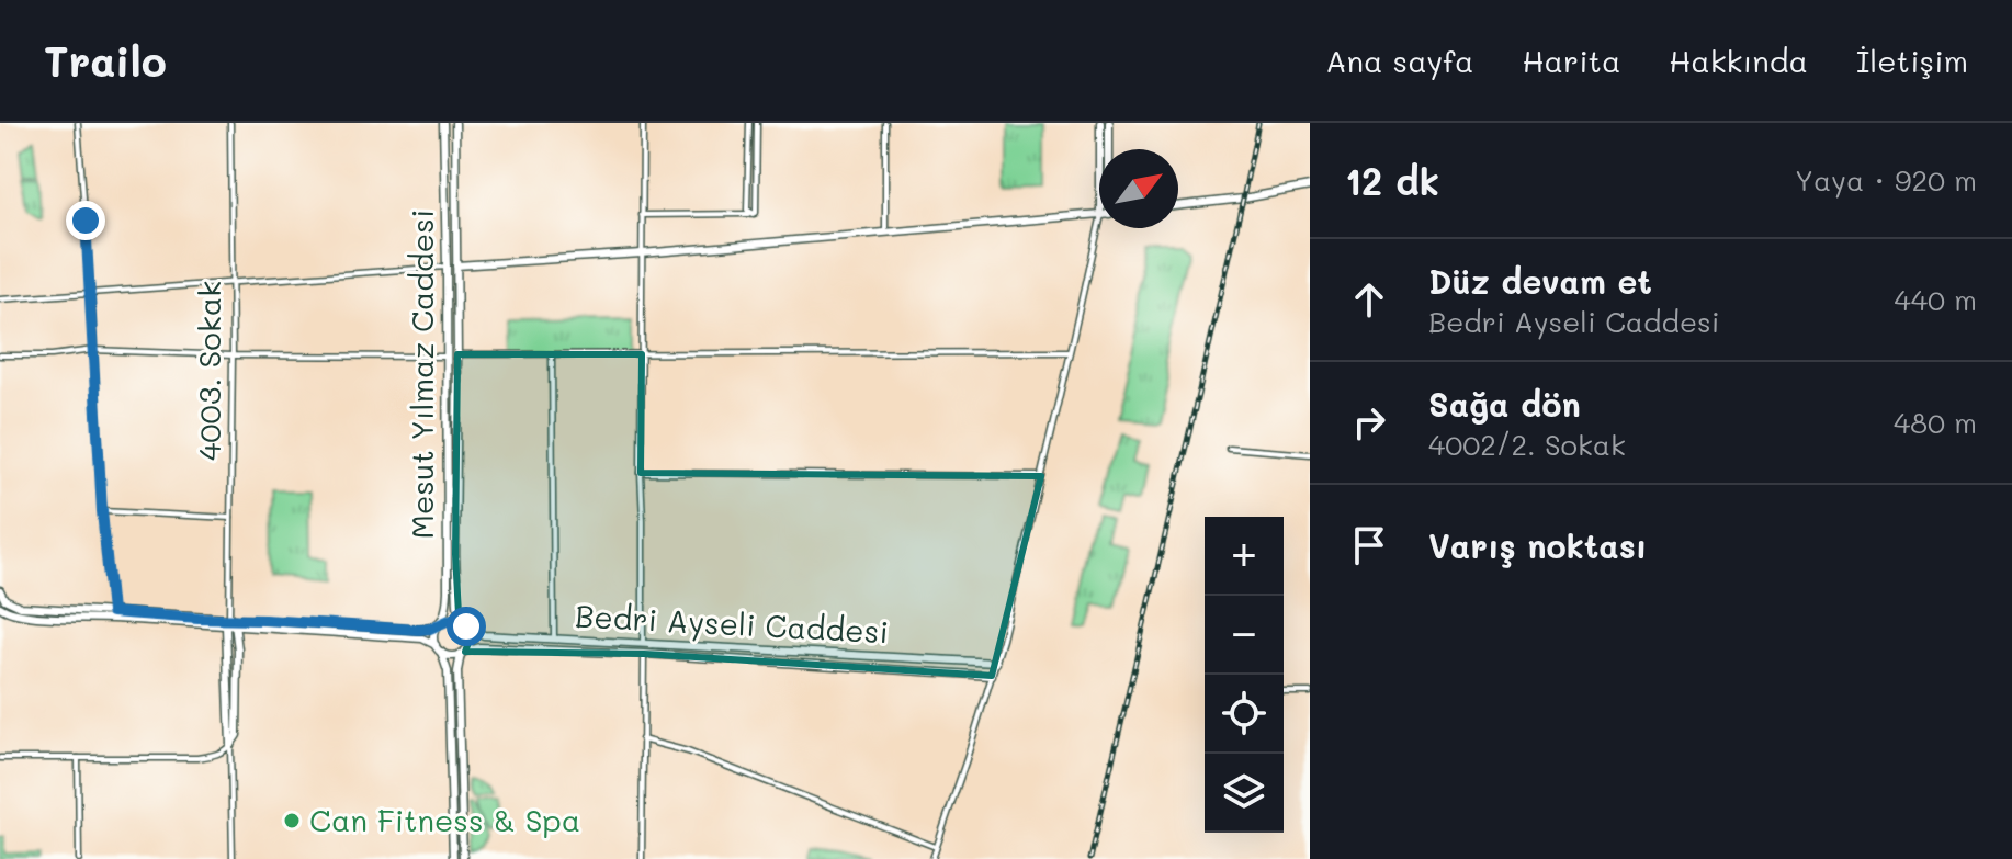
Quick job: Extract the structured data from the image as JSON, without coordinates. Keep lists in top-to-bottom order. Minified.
{"streets":{"main road":["Mesut Yılmaz Caddesi","Bedri Ayseli Caddesi"],"street":["4003. Sokak"]},"crossings":[["Mesut Yılmaz Caddesi","Bedri Ayseli Caddesi"]],"places":["Can Fitness & Spa"],"north":"top right","page":{"header":"Trailo","nav":["Ana sayfa","Harita","Hakkında","İletişim"],"heading":["12 dk","Yaya · 920 m"],"list":[["Düz devam et","Bedri Ayseli Caddesi","440 m"],["Sağa dön","4002/2. Sokak","480 m"],"Varış noktası"],"map_buttons":["+","−"]}}
